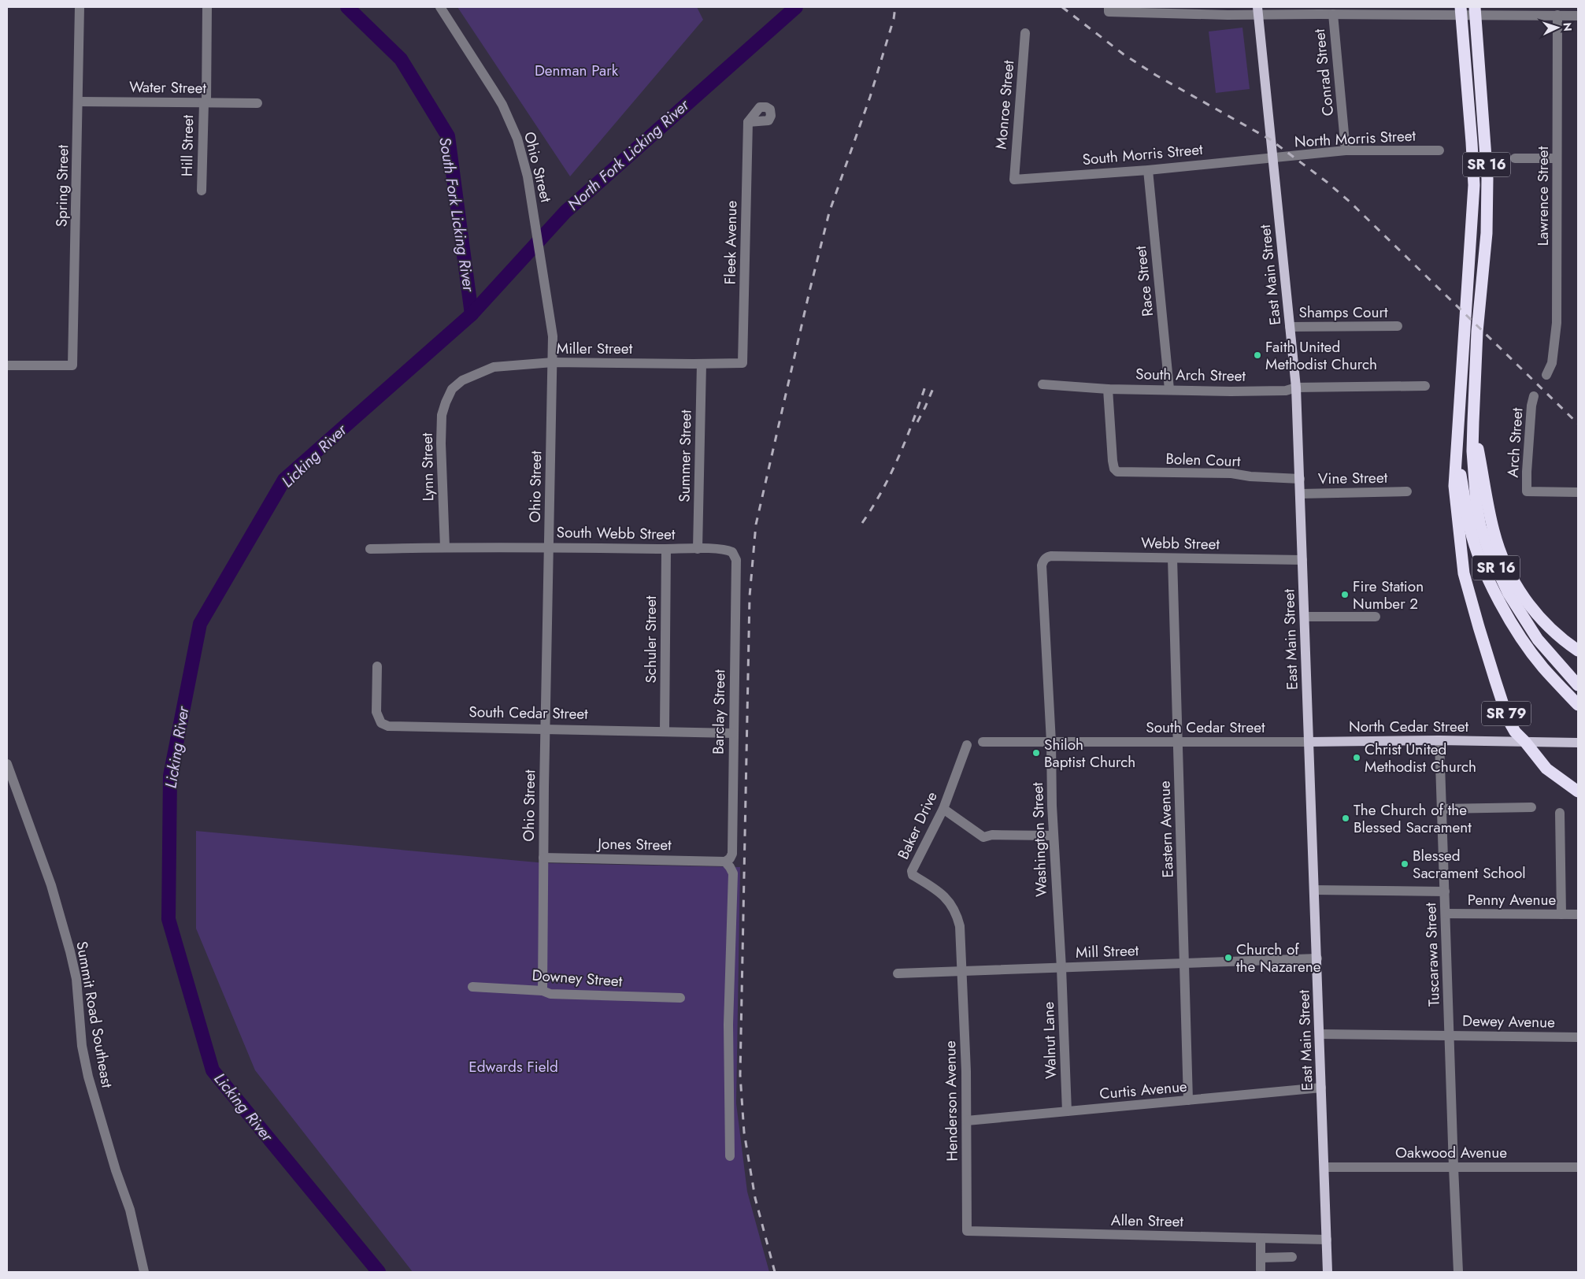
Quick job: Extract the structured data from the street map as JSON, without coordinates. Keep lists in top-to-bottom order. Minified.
{"streets":{"highway":["SR 16","SR 79"],"main road":["East Main Street","North Cedar Street"],"street":["Conrad Street","Water Street","Monroe Street","North Morris Street","Hill Street","South Morris Street","Ohio Street","Spring Street","Lawrence Street","Fleek Avenue","Race Street","Shamps Court","Miller Street","South Arch Street","Arch Street","Summer Street","Bolen Court","Lynn Street","Vine Street","South Webb Street","Webb Street","Schuler Street","Barclay Street","South Cedar Street","Baker Drive","Eastern Avenue","Washington Street","Jones Street","Penny Avenue","Mill Street","Tuscarawa Street","Downey Street","Summit Road Southeast","Dewey Avenue","Walnut Lane","Curtis Avenue","Henderson Avenue","Oakwood Avenue","Allen Street"]},"crossings":[["Conrad Street","North Morris Street"],["Water Street","Hill Street"],["Water Street","Spring Street"],["Monroe Street","South Morris Street"],["North Morris Street","South Morris Street"],["North Morris Street","East Main Street"],["South Morris Street","East Main Street"],["South Morris Street","Race Street"],["SR 16","SR 79"],["Ohio Street","Miller Street"],["Ohio Street","South Webb Street"],["Ohio Street","South Cedar Street"],["Ohio Street","Jones Street"],["Ohio Street","Downey Street"],["Fleek Avenue","Miller Street"],["East Main Street","Shamps Court"],["East Main Street","South Arch Street"],["East Main Street","Bolen Court"],["East Main Street","Vine Street"],["East Main Street","Webb Street"],["East Main Street","South Cedar Street"],["East Main Street","North Cedar Street"],["East Main Street","Mill Street"],["East Main Street","Dewey Avenue"],["East Main Street","Curtis Avenue"],["East Main Street","Oakwood Avenue"],["East Main Street","Allen Street"],["Race Street","South Arch Street"],["Miller Street","Summer Street"],["Miller Street","Lynn Street"],["South Arch Street","Bolen Court"],["Summer Street","South Webb Street"],["Lynn Street","South Webb Street"],["South Webb Street","Schuler Street"],["South Webb Street","Barclay Street"],["Webb Street","Eastern Avenue"],["Webb Street","Washington Street"],["Schuler Street","South Cedar Street"],["Barclay Street","South Cedar Street"],["Barclay Street","Jones Street"],["South Cedar Street","North Cedar Street"],["South Cedar Street","Eastern Avenue"],["South Cedar Street","Washington Street"],["SR 79","North Cedar Street"],["North Cedar Street","Tuscarawa Street"],["Baker Drive","Mill Street"],["Baker Drive","Henderson Avenue"],["Eastern Avenue","Mill Street"],["Eastern Avenue","Curtis Avenue"],["Washington Street","Mill Street"],["Washington Street","Walnut Lane"],["Penny Avenue","Tuscarawa Street"],["Mill Street","Walnut Lane"],["Mill Street","Henderson Avenue"],["Tuscarawa Street","Dewey Avenue"],["Tuscarawa Street","Oakwood Avenue"],["Walnut Lane","Curtis Avenue"],["Curtis Avenue","Henderson Avenue"],["Henderson Avenue","Allen Street"]],"water":["North Fork Licking River","South Fork Licking River","Licking River"],"parks":["Denman Park","Edwards Field"],"places":["Faith United Methodist Church","Fire Station Number 2","Shiloh Baptist Church","Christ United Methodist Church","The Church of the Blessed Sacrament","Blessed Sacrament School","Church of the Nazarene"],"north":"right"}
